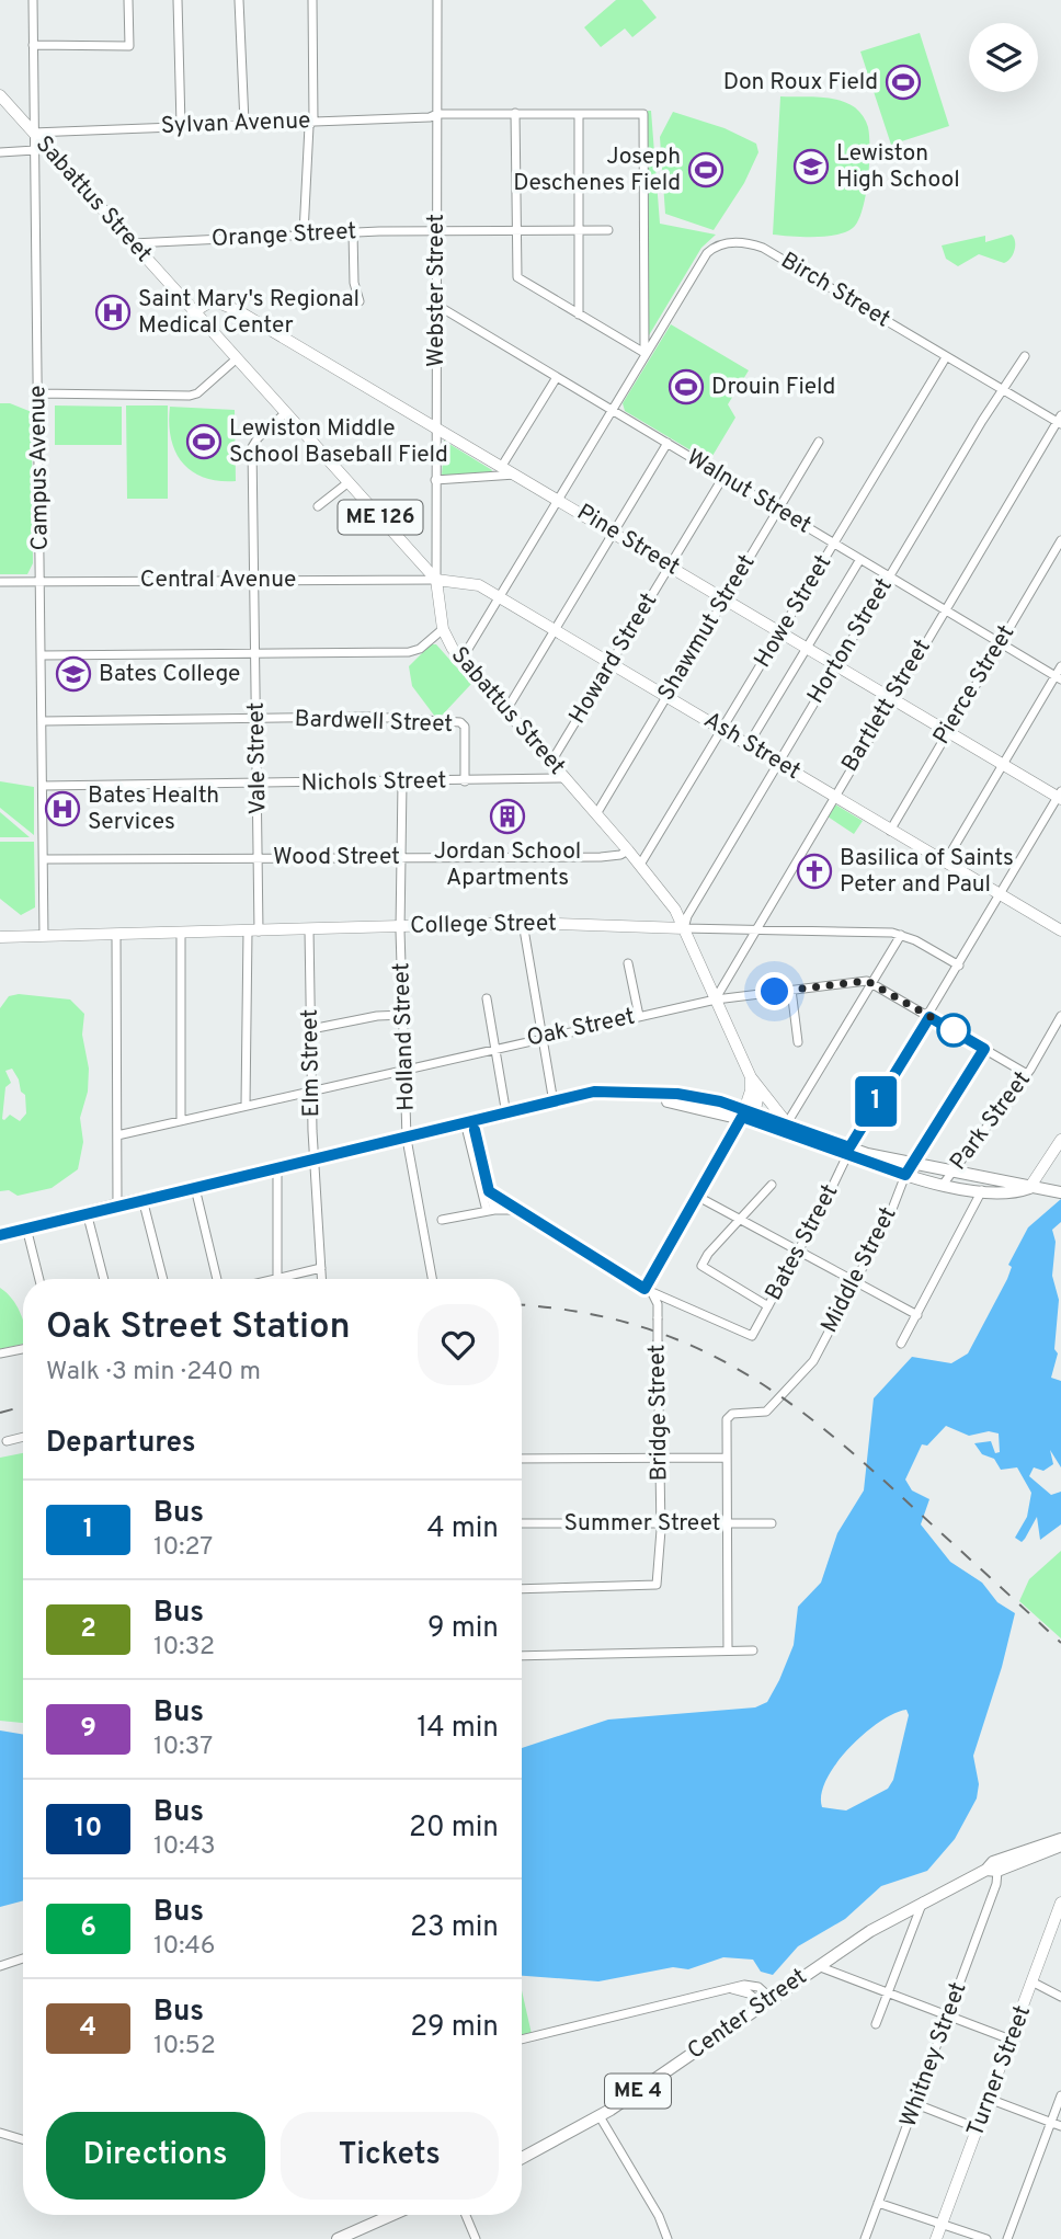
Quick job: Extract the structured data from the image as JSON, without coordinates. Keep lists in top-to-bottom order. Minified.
{"streets":{"highway":["Center Street","ME 4"],"main road":["Sabattus Street","ME 126","Pine Street","Ash Street","College Street","Turner Street"],"street":["Sylvan Avenue","Orange Street","Webster Street","Birch Street","Campus Avenue","Walnut Street","Central Avenue","Howe Street","Shawmut Street","Horton Street","Howard Street","Pierce Street","Bartlett Street","Bardwell Street","Vale Street","Nichols Street","Wood Street","Oak Street","Holland Street","Elm Street","Park Street","Bates Street","Middle Street","Bridge Street","Summer Street","Whitney Street"]},"crossings":[["Sylvan Avenue","Sabattus Street"],["Sylvan Avenue","Webster Street"],["Sylvan Avenue","Birch Street"],["Sylvan Avenue","Campus Avenue"],["Sabattus Street","Orange Street"],["Sabattus Street","Webster Street"],["Sabattus Street","Birch Street"],["Sabattus Street","Campus Avenue"],["Sabattus Street","Pine Street"],["Sabattus Street","Central Avenue"],["Sabattus Street","Howe Street"],["Sabattus Street","Shawmut Street"],["Sabattus Street","Horton Street"],["Sabattus Street","Howard Street"],["Sabattus Street","Bartlett Street"],["Sabattus Street","Ash Street"],["Sabattus Street","Vale Street"],["Sabattus Street","Nichols Street"],["Sabattus Street","Wood Street"],["Sabattus Street","College Street"],["Sabattus Street","Oak Street"],["Orange Street","Webster Street"],["Webster Street","Walnut Street"],["Webster Street","Pine Street"],["Webster Street","Central Avenue"],["Webster Street","Ash Street"],["Birch Street","Walnut Street"],["Birch Street","Pine Street"],["Birch Street","Howe Street"],["Birch Street","Horton Street"],["Birch Street","Bartlett Street"],["Birch Street","Ash Street"],["Campus Avenue","Central Avenue"],["Campus Avenue","Bardwell Street"],["Campus Avenue","Nichols Street"],["Campus Avenue","Wood Street"],["Campus Avenue","College Street"],["Walnut Street","Howe Street"],["Walnut Street","Shawmut Street"],["Walnut Street","Horton Street"],["Walnut Street","Howard Street"],["Walnut Street","Pierce Street"],["Walnut Street","Bartlett Street"],["Pine Street","Howe Street"],["Pine Street","Shawmut Street"],["Pine Street","Horton Street"],["Pine Street","Howard Street"],["Pine Street","Pierce Street"],["Pine Street","Bartlett Street"],["Pine Street","Bates Street"],["Central Avenue","Ash Street"],["Central Avenue","Vale Street"],["Howe Street","Ash Street"],["Shawmut Street","Ash Street"],["Horton Street","Ash Street"],["Horton Street","College Street"],["Howard Street","Ash Street"],["Pierce Street","Ash Street"],["Bartlett Street","Ash Street"],["Bartlett Street","College Street"],["Bartlett Street","Oak Street"],["Bardwell Street","Vale Street"],["Bardwell Street","Nichols Street"],["Ash Street","Bates Street"],["Vale Street","Nichols Street"],["Vale Street","Wood Street"],["Vale Street","College Street"],["Vale Street","Oak Street"],["Nichols Street","Holland Street"],["Wood Street","Holland Street"],["College Street","Holland Street"],["College Street","Elm Street"],["College Street","Bates Street"],["Oak Street","Holland Street"],["Oak Street","Elm Street"],["Bates Street","Bridge Street"],["Bridge Street","Summer Street"],["Center Street","Whitney Street"]],"places":{"sports":["Don Roux Field","Joseph Deschenes Field","Drouin Field","Lewiston Middle School Baseball Field"],"school or university":["Lewiston High School","Bates College"],"hospital":["Saint Mary's Regional Medical Center","Bates Health Services"],"building":["Jordan School Apartments"],"church":["Basilica of Saints Peter and Paul"]},"lines":["bus line 1"],"page":{"on_map":"1","heading":[["Oak Street Station","Walk · 3 min · 240 m"],"Departures"],"list":[{"mark":"1","name":"Bus","note":"10:27","value":"4 min"},{"mark":"2","name":"Bus","note":"10:32","value":"9 min"},{"mark":"9","name":"Bus","note":"10:37","value":"14 min"},{"mark":"10","name":"Bus","note":"10:43","value":"20 min"},{"mark":"6","name":"Bus","note":"10:46","value":"23 min"},{"mark":"4","name":"Bus","note":"10:52","value":"29 min"}],"buttons":["Directions","Tickets"]}}
